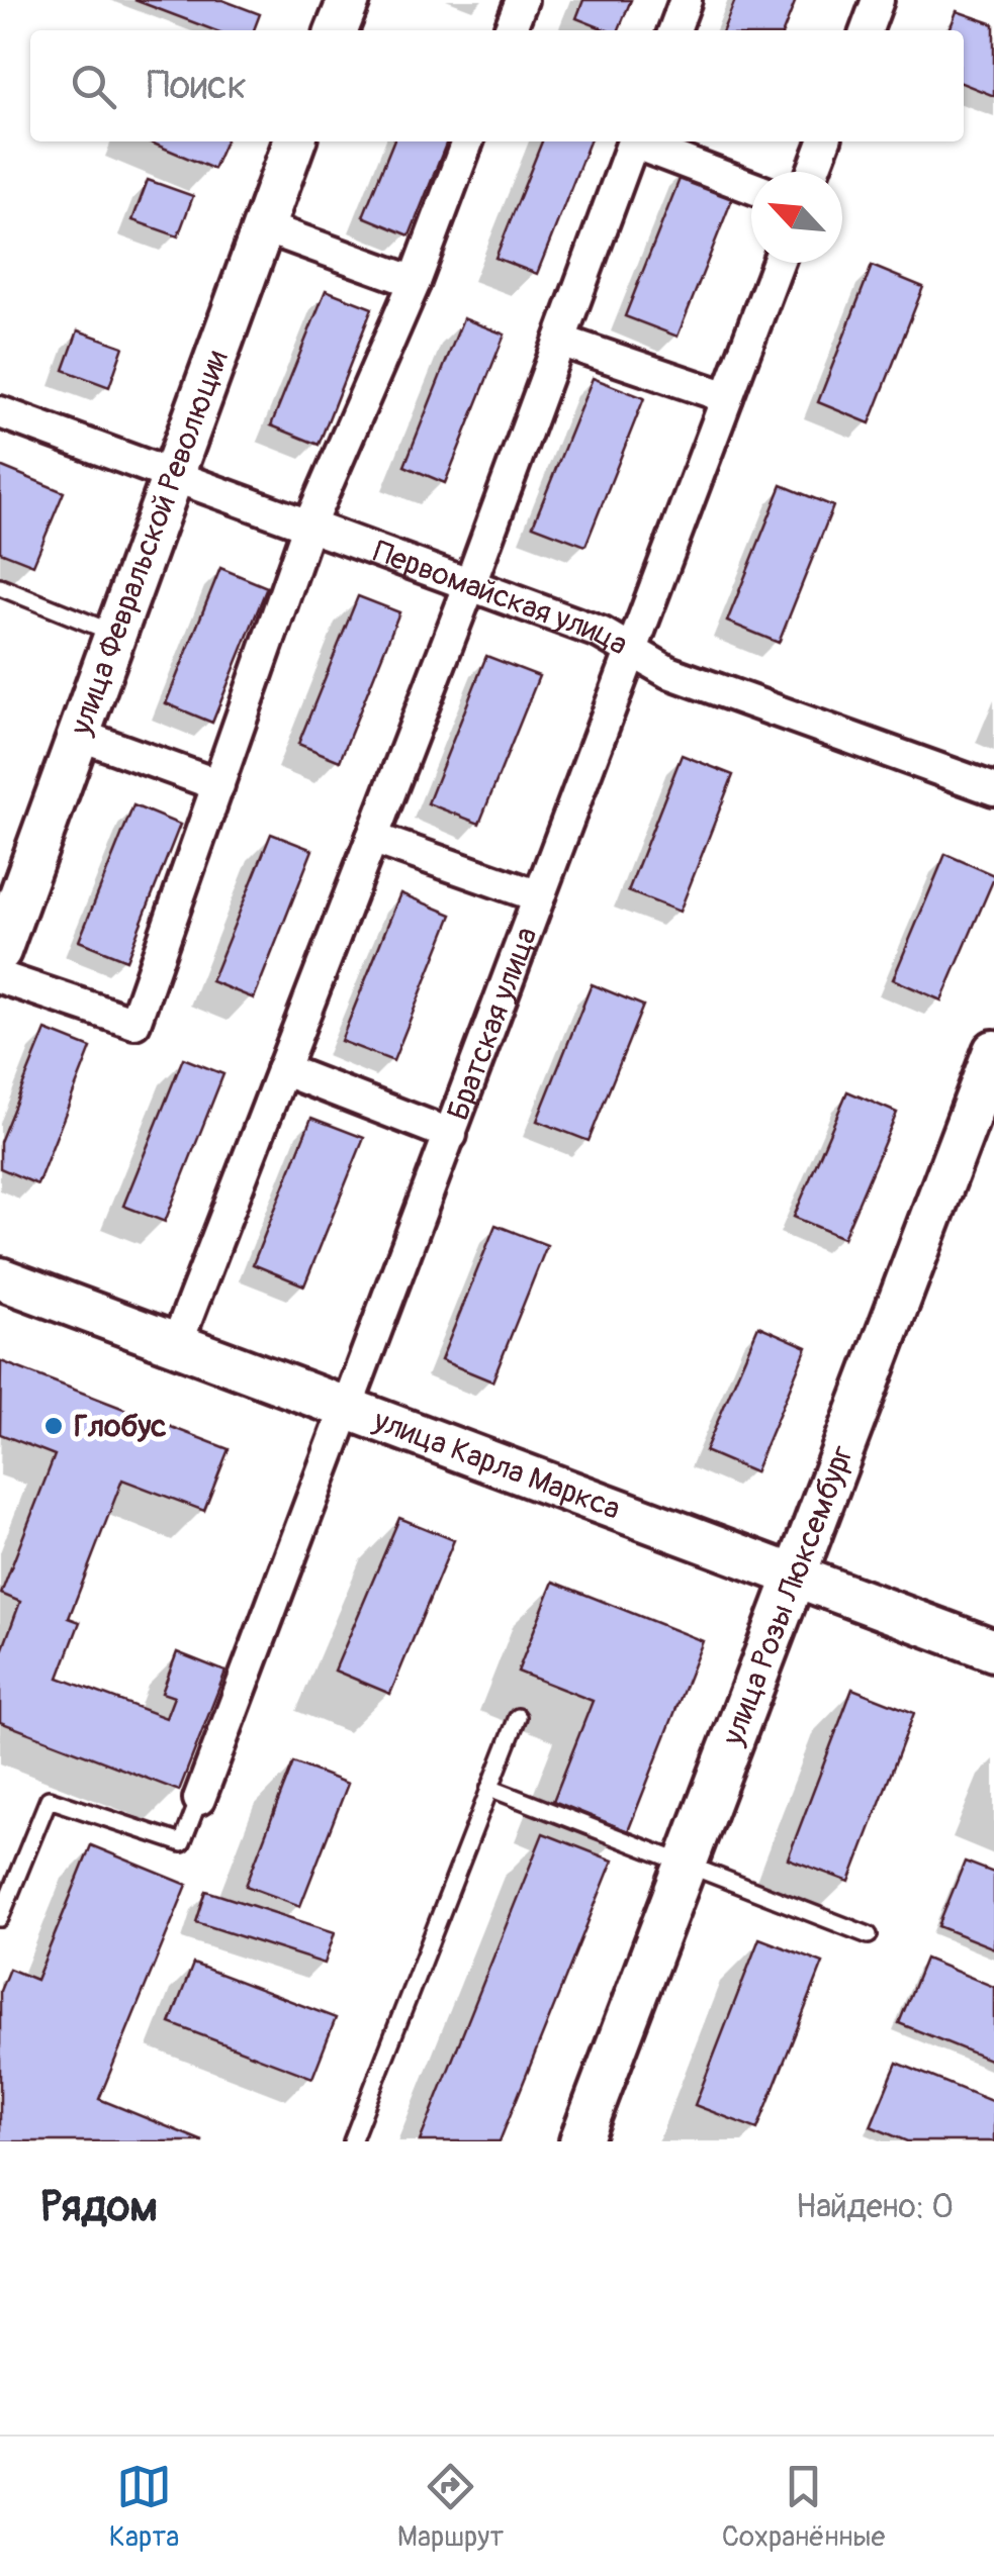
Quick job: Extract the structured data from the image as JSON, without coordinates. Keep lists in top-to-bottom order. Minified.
{"streets":{"street":["улица Февральской Революции","Первомайская улица","Братская улица","улица Карла Маркса","улица Розы Люксембург"]},"crossings":[["улица Февральской Революции","Первомайская улица"],["Первомайская улица","Братская улица"],["Братская улица","улица Карла Маркса"],["улица Карла Маркса","улица Розы Люксембург"]],"places":["Глобус"],"north":"top left","page":{"search":"Поиск","heading":["Рядом","Найдено: 0"],"nav":["Карта","Маршрут","Сохранённые"]}}
